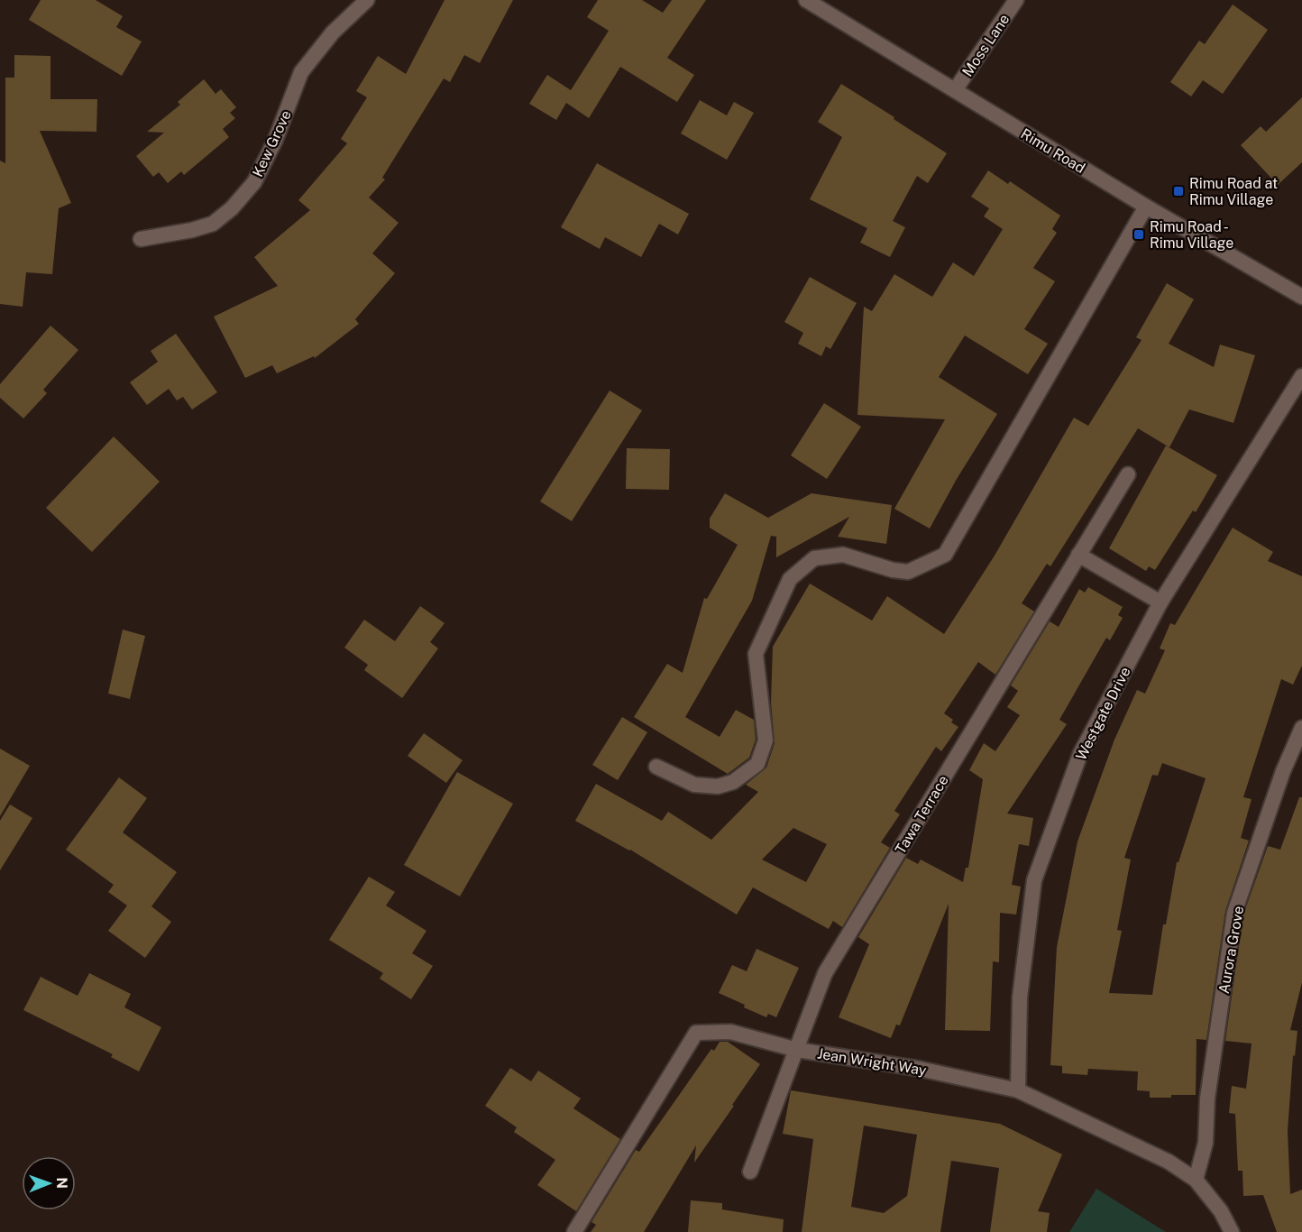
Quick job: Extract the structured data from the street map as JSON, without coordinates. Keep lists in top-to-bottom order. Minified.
{"streets":{"street":["Moss Lane","Kew Grove","Rimu Road","Westgate Drive","Tawa Terrace","Aurora Grove","Jean Wright Way"]},"crossings":[["Moss Lane","Rimu Road"],["Westgate Drive","Jean Wright Way"],["Tawa Terrace","Jean Wright Way"],["Aurora Grove","Jean Wright Way"]],"places":{"transit":["Rimu Road at Rimu Village","Rimu Road - Rimu Village"]},"north":"right"}
